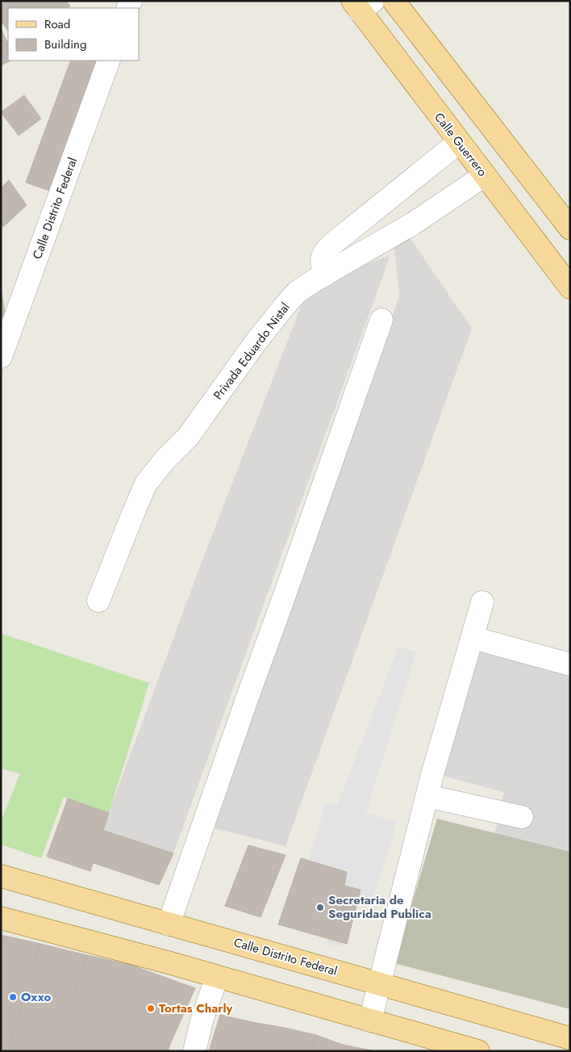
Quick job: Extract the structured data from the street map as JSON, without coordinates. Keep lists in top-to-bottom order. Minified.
{"streets":{"main road":["Calle Guerrero","Calle Distrito Federal"],"street":["Privada Eduardo Nistal"]},"crossings":[["Calle Guerrero","Privada Eduardo Nistal"]],"places":["Secretaria de Seguridad Publica","Oxxo","Tortas Charly"],"legend":["Road","Building"]}
